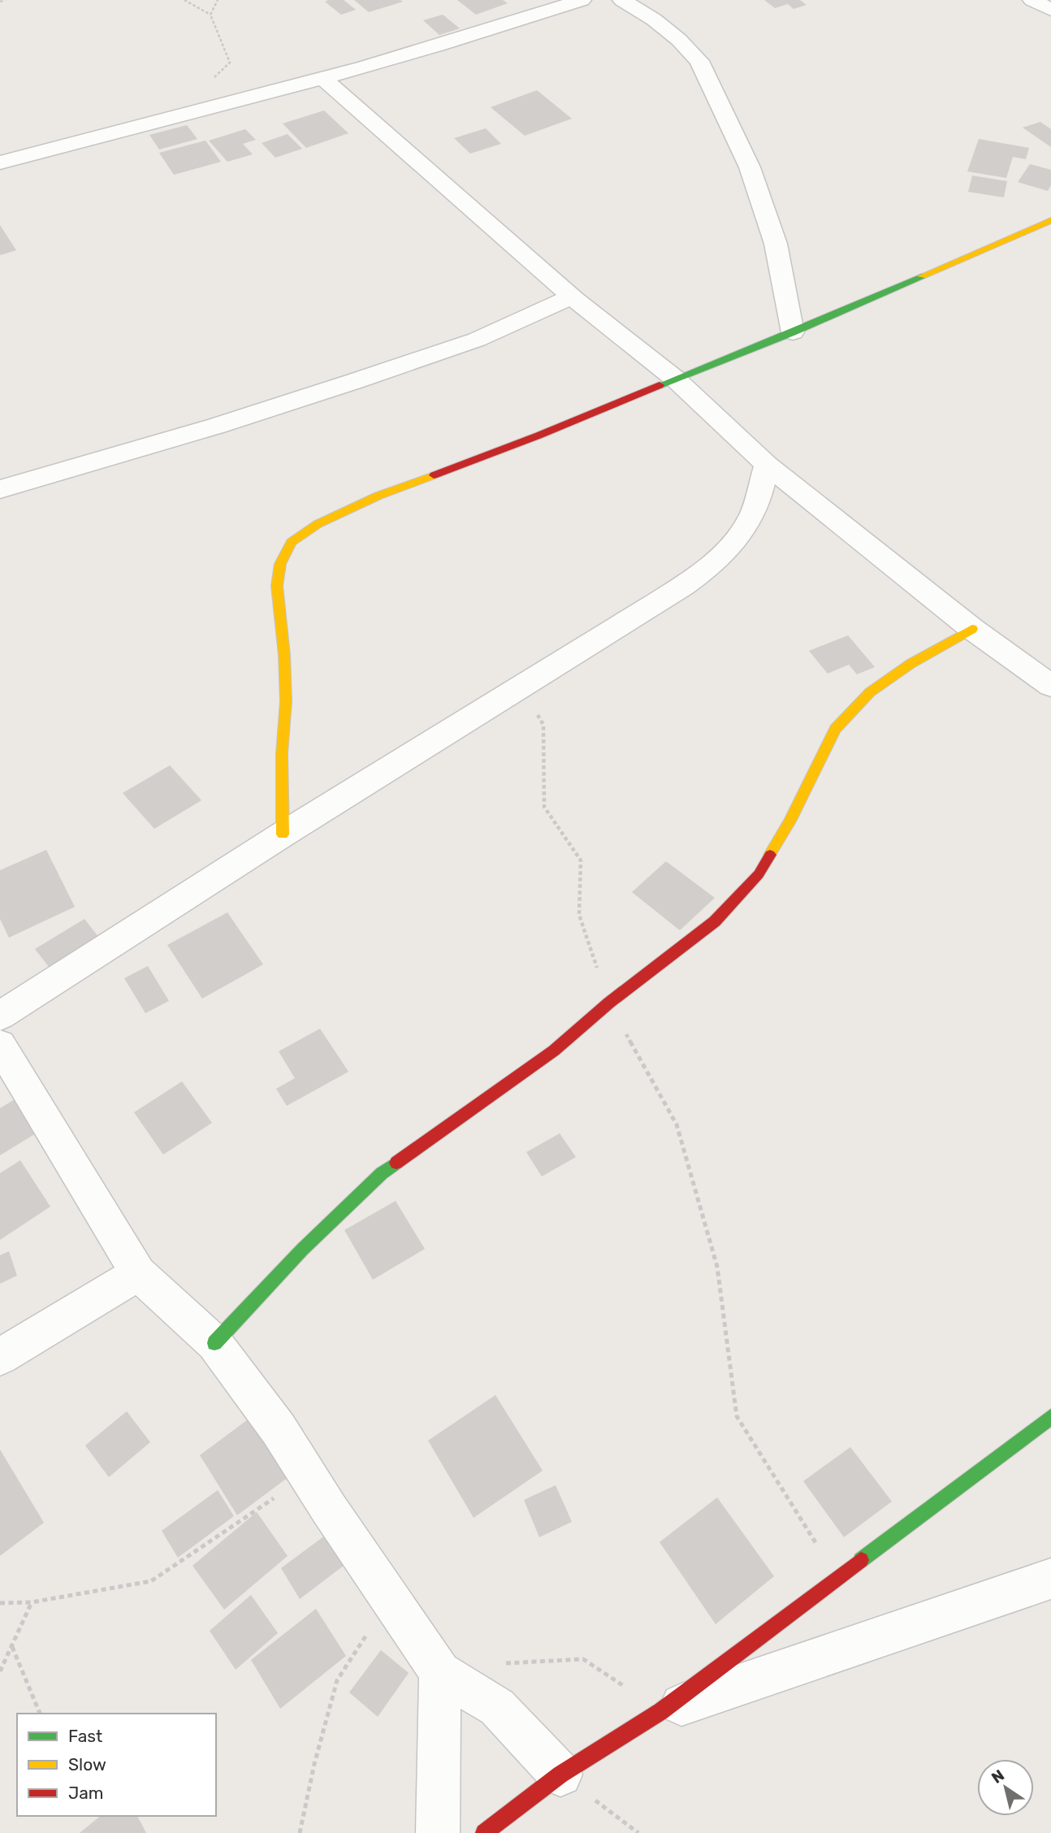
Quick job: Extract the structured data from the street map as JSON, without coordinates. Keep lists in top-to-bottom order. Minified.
{"legend":["Fast","Slow","Jam"],"north":"top left"}
